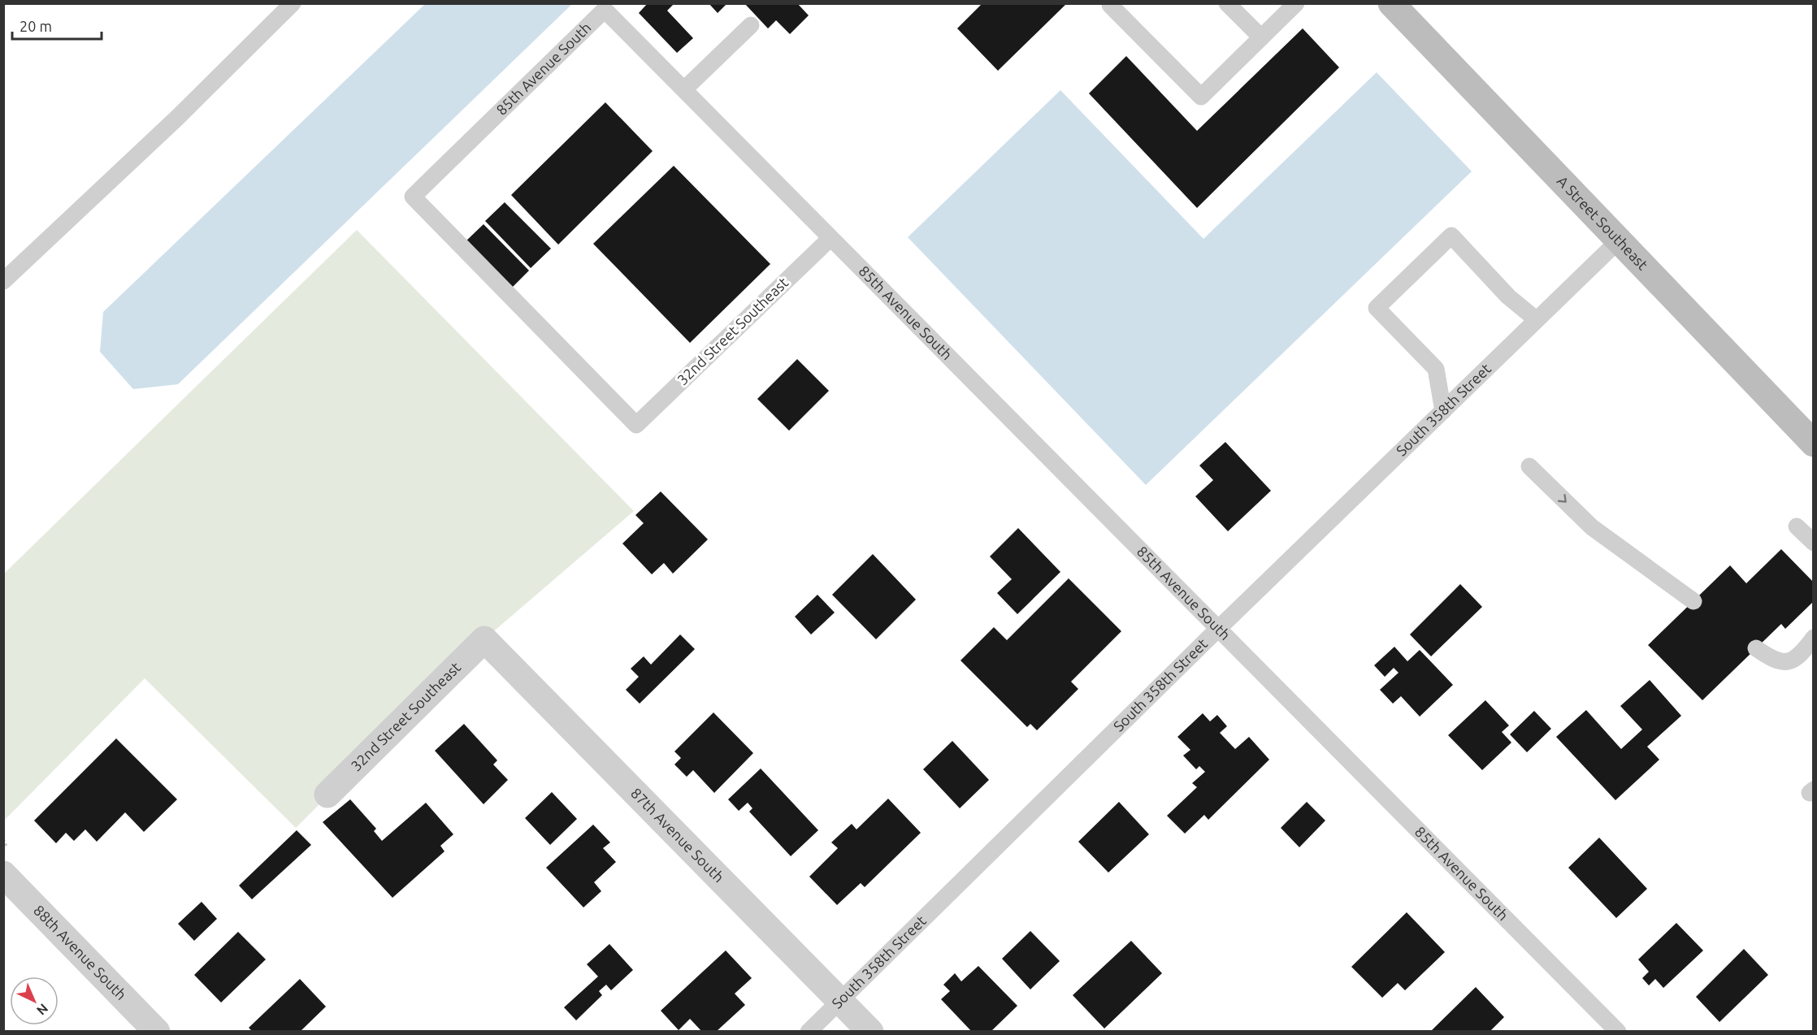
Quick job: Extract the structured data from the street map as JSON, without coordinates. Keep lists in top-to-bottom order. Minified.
{"streets":{"main road":["A Street Southeast"],"street":["32nd Street Southeast","87th Avenue South","88th Avenue South"],"lane":["85th Avenue South","South 358th Street"]},"crossings":[["85th Avenue South","32nd Street Southeast"],["85th Avenue South","South 358th Street"],["A Street Southeast","South 358th Street"],["32nd Street Southeast","87th Avenue South"],["South 358th Street","87th Avenue South"]],"scale_bar":"20 m","north":"bottom right"}
